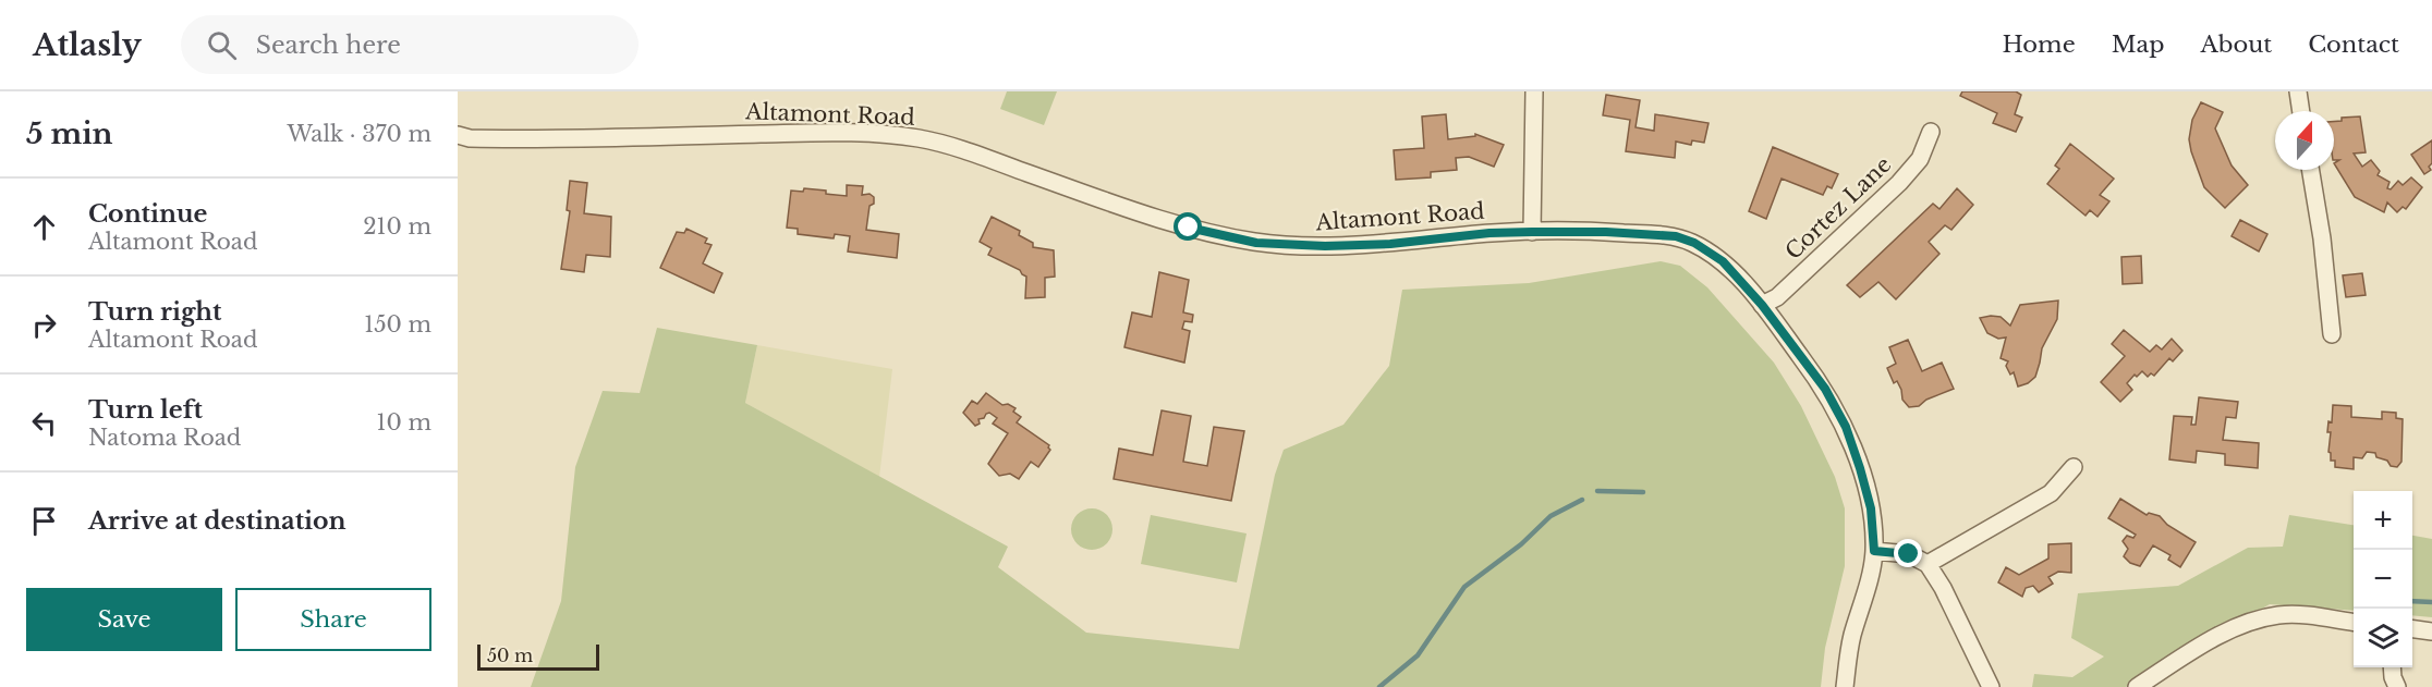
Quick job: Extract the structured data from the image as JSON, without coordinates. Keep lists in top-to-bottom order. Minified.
{"streets":{"street":["Altamont Road","Cortez Lane"]},"crossings":[["Altamont Road","Cortez Lane"]],"scale_bar":"50 m","north":"top","page":{"header":"Atlasly","search":"Search here","nav":["Home","Map","About","Contact"],"heading":["5 min","Walk · 370 m"],"list":[["Continue","Altamont Road","210 m"],["Turn right","Altamont Road","150 m"],["Turn left","Natoma Road","10 m"],"Arrive at destination"],"map_buttons":["+","−"],"buttons":["Save","Share"],"scale":"50 m"}}
